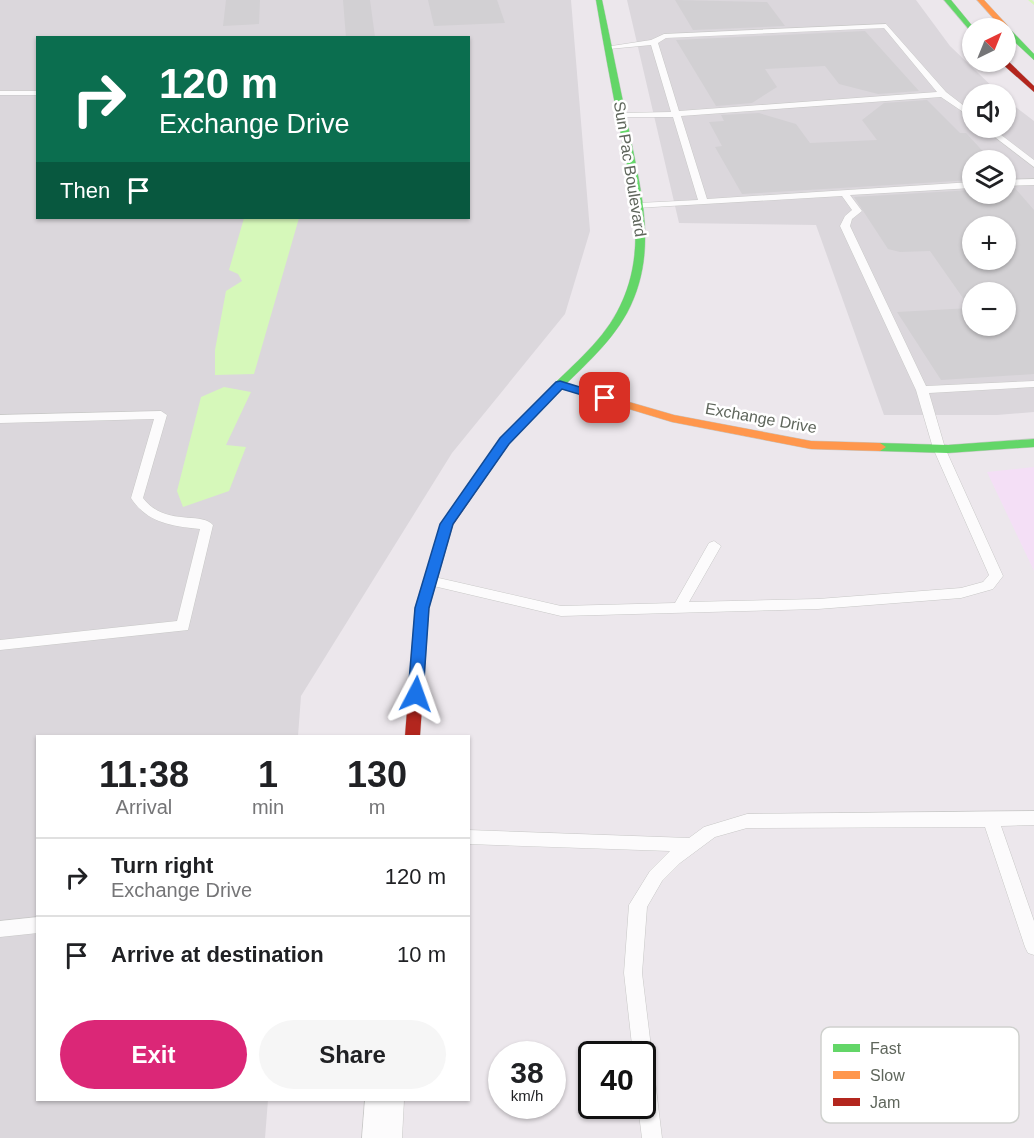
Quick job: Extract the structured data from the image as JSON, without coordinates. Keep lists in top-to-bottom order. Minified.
{"streets":{"street":["Sun Pac Boulevard","Exchange Drive"]},"crossings":[["Sun Pac Boulevard","Exchange Drive"]],"legend":["Fast","Slow","Jam"],"north":"top right","page":{"map_buttons":["+","−"],"turn":["120 m","Exchange Drive"],"then":"Then","eta":["11:38","Arrival","1","min","130","m"],"list":[{"name":"Turn right","note":"Exchange Drive","value":"120 m"},{"name":"Arrive at destination","value":"10 m"}],"buttons":["Exit","Share"],"speed":"38 km/h","limit":"40"}}
